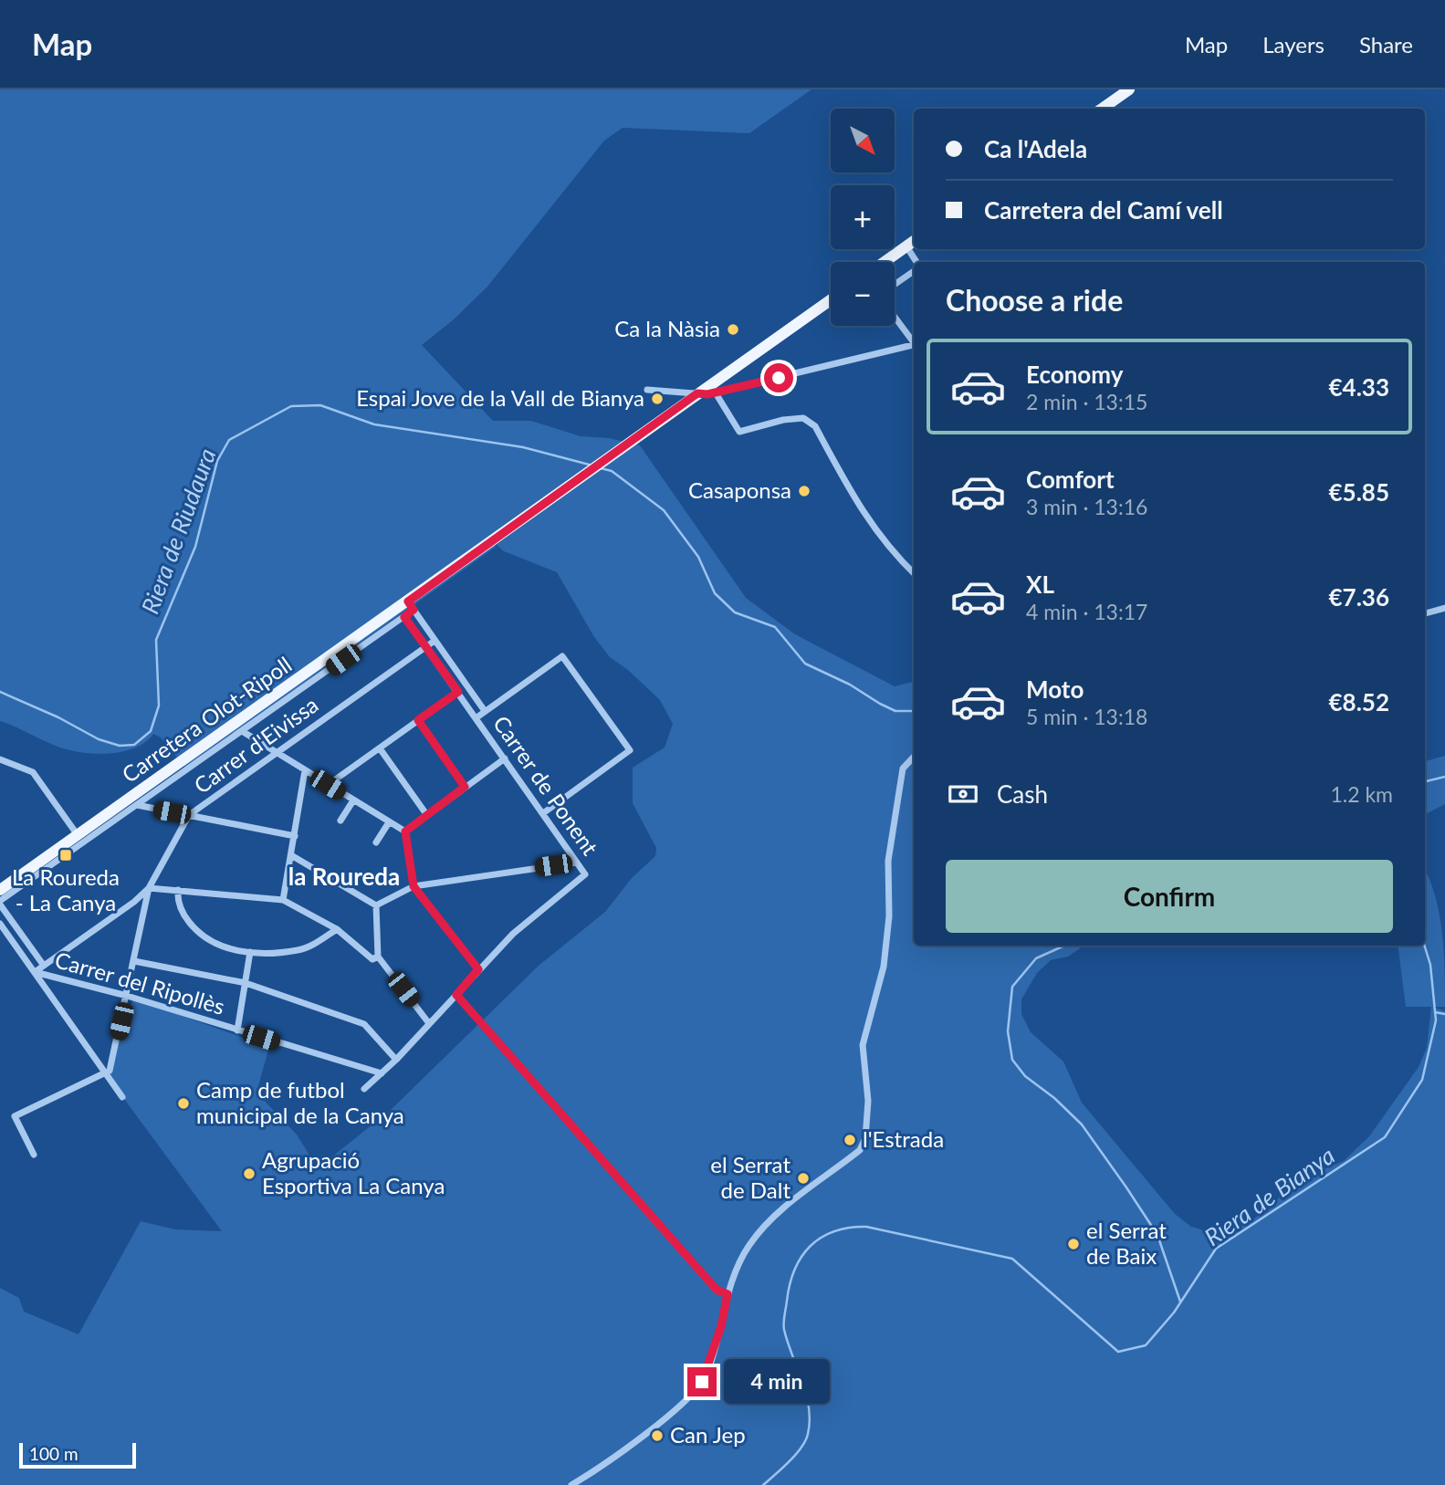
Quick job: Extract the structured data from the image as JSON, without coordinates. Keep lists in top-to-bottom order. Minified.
{"streets":{"main road":["Carretera Olot-Ripoll"],"street":["Carrer d'Eivissa","Carrer de Ponent","Carrer del Ripollès"]},"crossings":[["Carretera Olot-Ripoll","Carrer de Ponent"],["Carrer d'Eivissa","Carrer de Ponent"],["Carrer d'Eivissa","Carrer del Ripollès"]],"districts":["la Roureda"],"water":["Riera de Riudaura","Riera de Bianya"],"places":{"other":["Ca la Nàsia","Espai Jove de la Vall de Bianya","Casaponsa","Camp de futbol municipal de la Canya","l'Estrada","Agrupació Esportiva La Canya","el Serrat de Dalt","el Serrat de Baix","Can Jep"],"transit":["La Roureda - La Canya"]},"scale_bar":"100 m","north":"bottom right","page":{"header":"Map","nav":["Map","Layers","Share"],"map_buttons":["+","−"],"banner":["Ca l'Adela","Carretera del Camí vell"],"heading":"Choose a ride","list":[{"name":"Economy","note":"2 min · 13:15","value":"€4.33"},{"name":"Comfort","note":"3 min · 13:16","value":"€5.85"},{"name":"XL","note":"4 min · 13:17","value":"€7.36"},{"name":"Moto","note":"5 min · 13:18","value":"€8.52"}],"pay":["Cash","1.2 km"],"buttons":"Confirm","bubble":"4 min","scale":"100 m"}}
